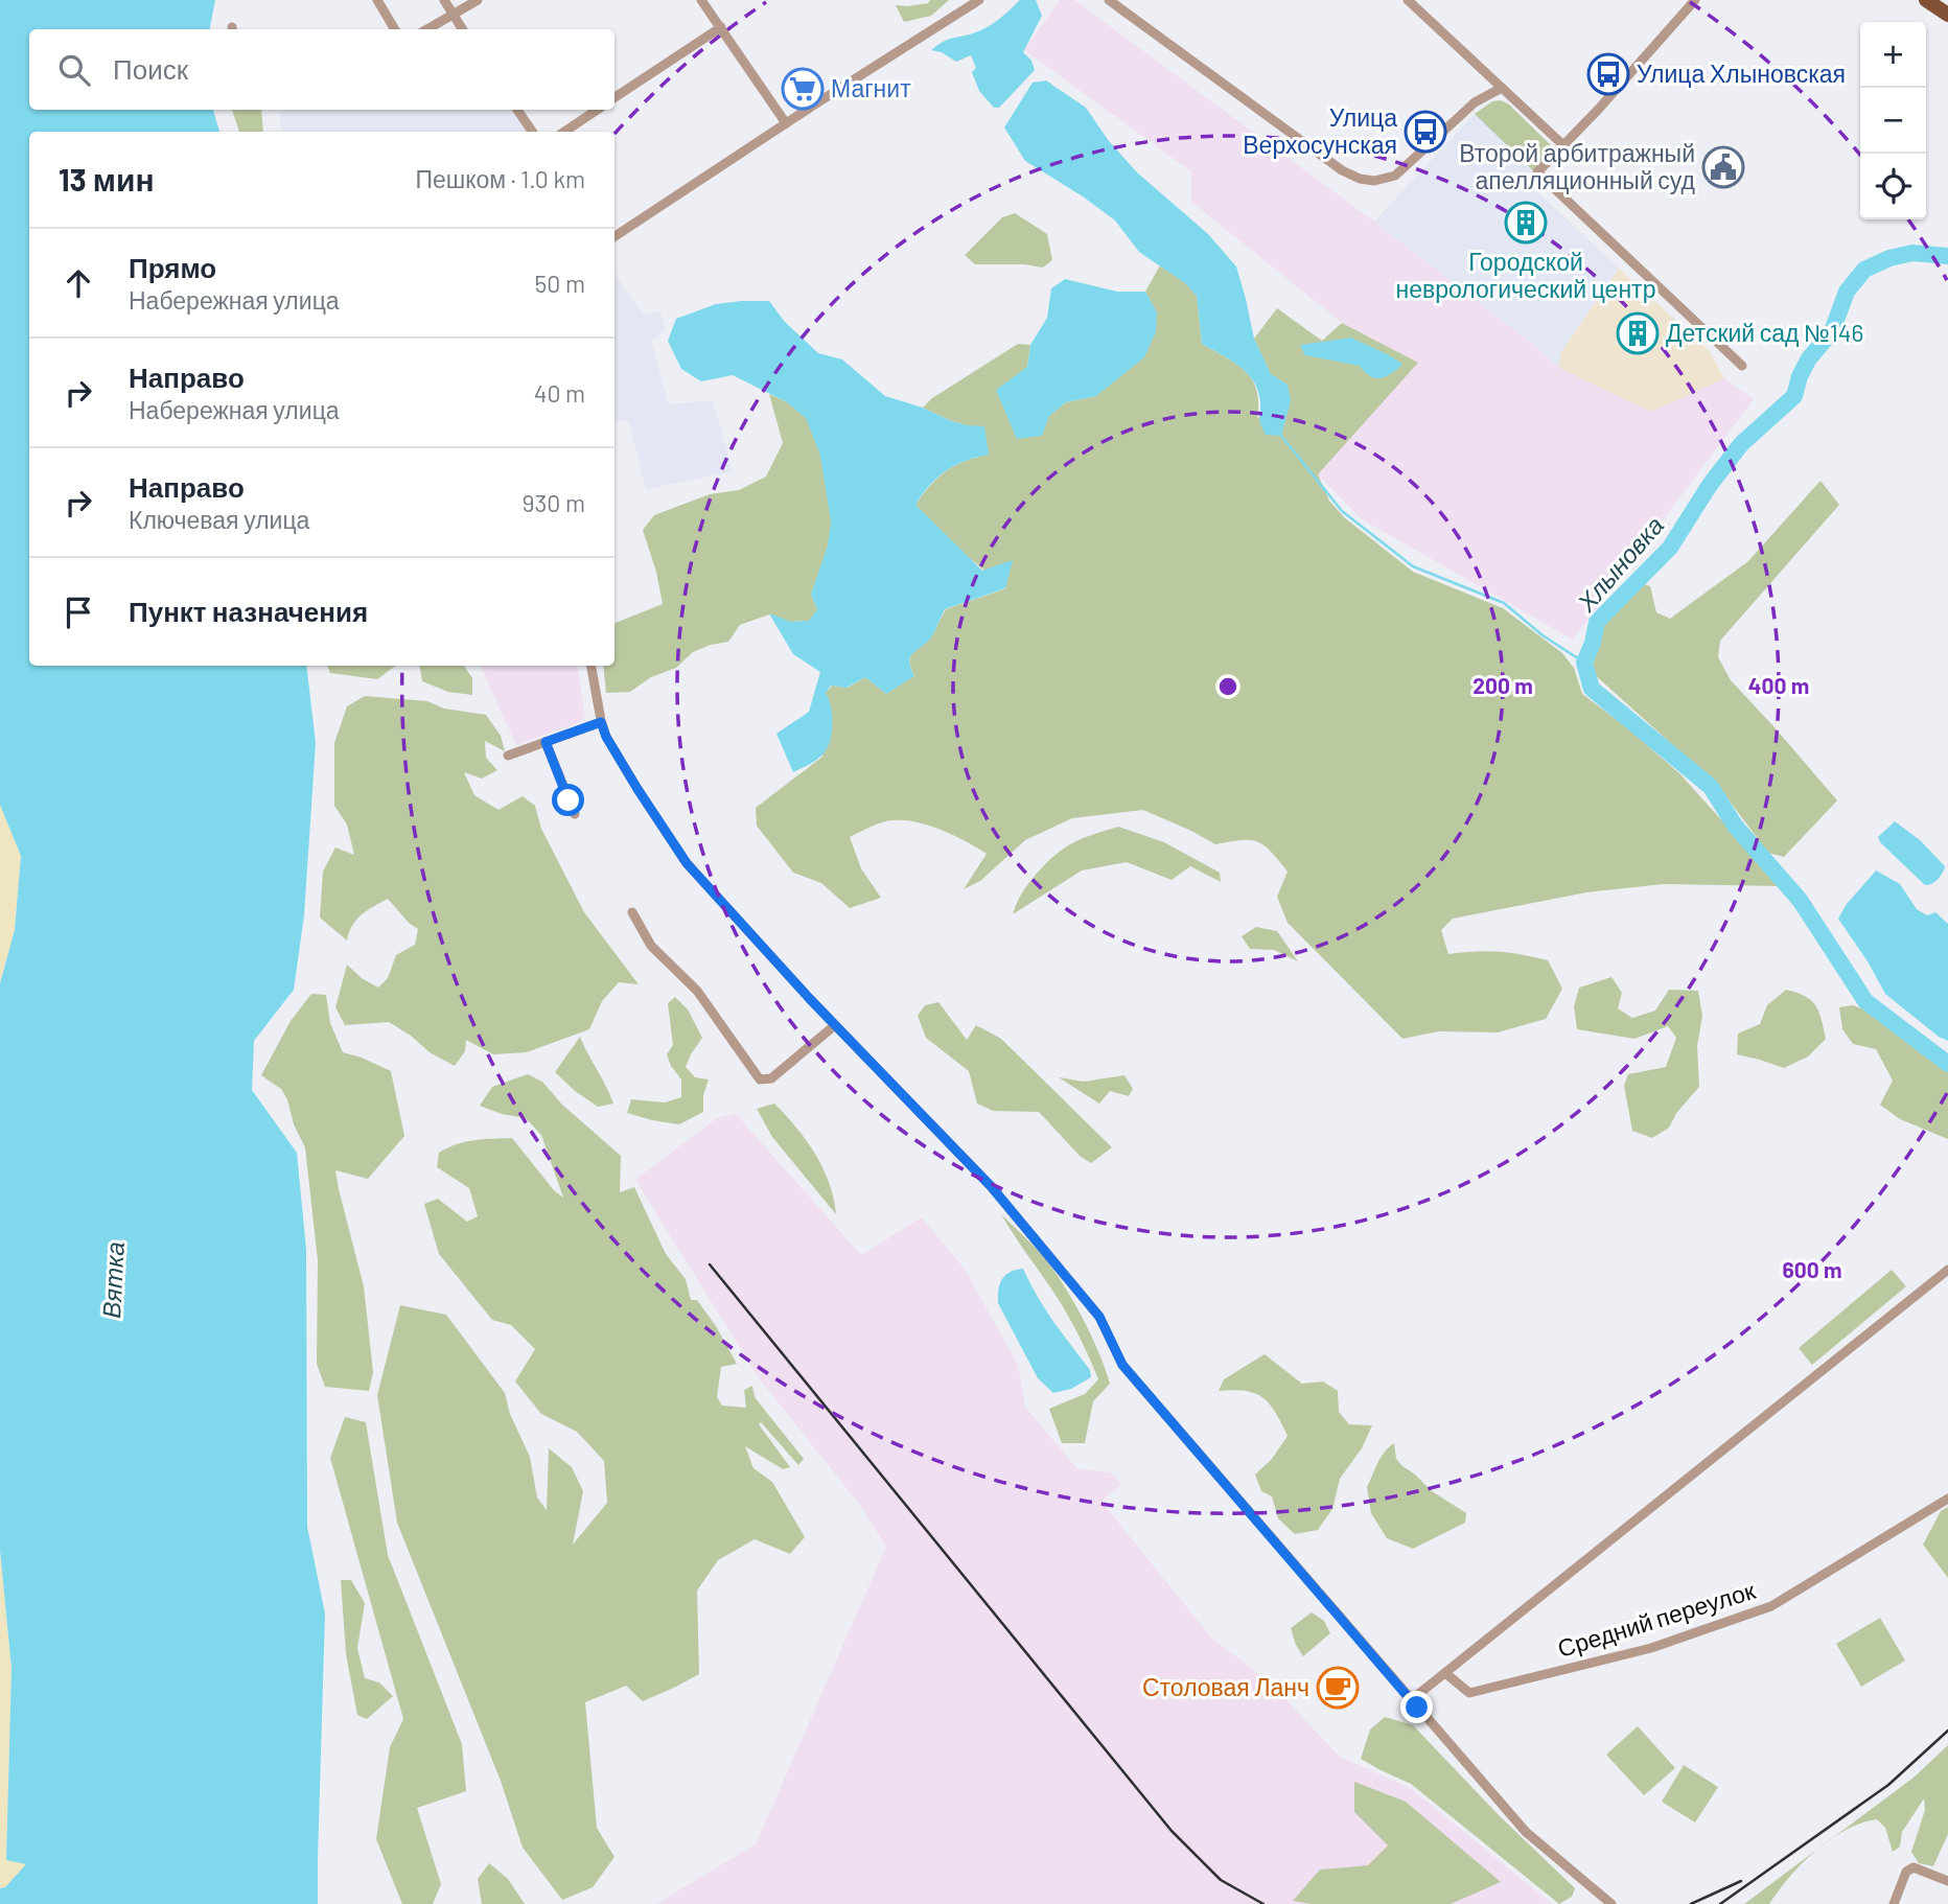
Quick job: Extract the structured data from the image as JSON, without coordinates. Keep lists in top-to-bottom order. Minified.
{"streets":{"street":["Средний переулок"]},"water":["Хлыновка","Вятка"],"places":{"bus stop":["Улица Хлыновская","Улица Верхосунская"],"supermarket":["Магнит"],"public building":["Второй арбитражный апелляционный суд"],"building":["Городской неврологический центр","Детский сад №146"],"cafe":["Столовая Ланч"]},"page":{"map_buttons":["+","−"],"search":"Поиск","heading":["13 мин","Пешком · 1.0 km"],"list":[["Прямо","Набережная улица","50 m"],["Направо","Набережная улица","40 m"],["Направо","Ключевая улица","930 m"],"Пункт назначения"]},"rings":["200 m","400 m","600 m"]}
